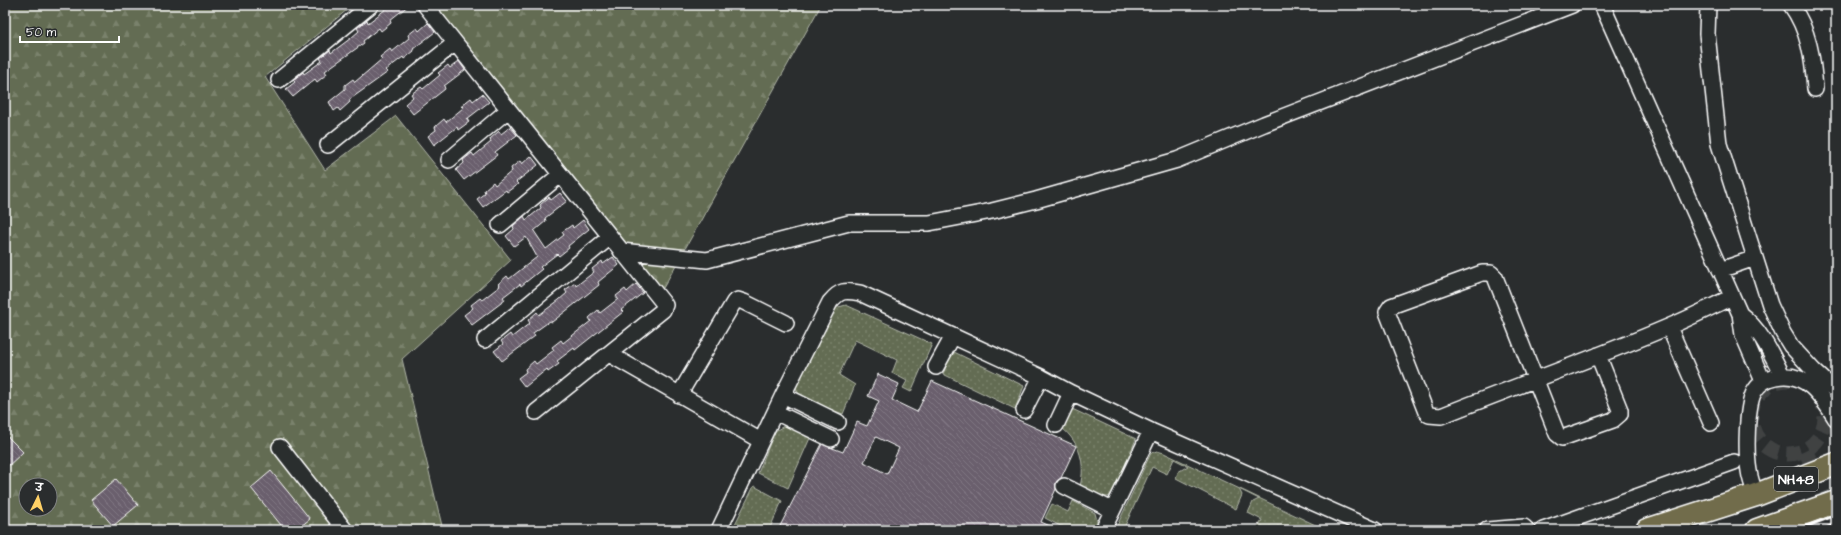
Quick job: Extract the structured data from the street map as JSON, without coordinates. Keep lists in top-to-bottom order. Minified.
{"streets":{"highway":["NH48"]},"scale_bar":"50 m","north":"top"}
